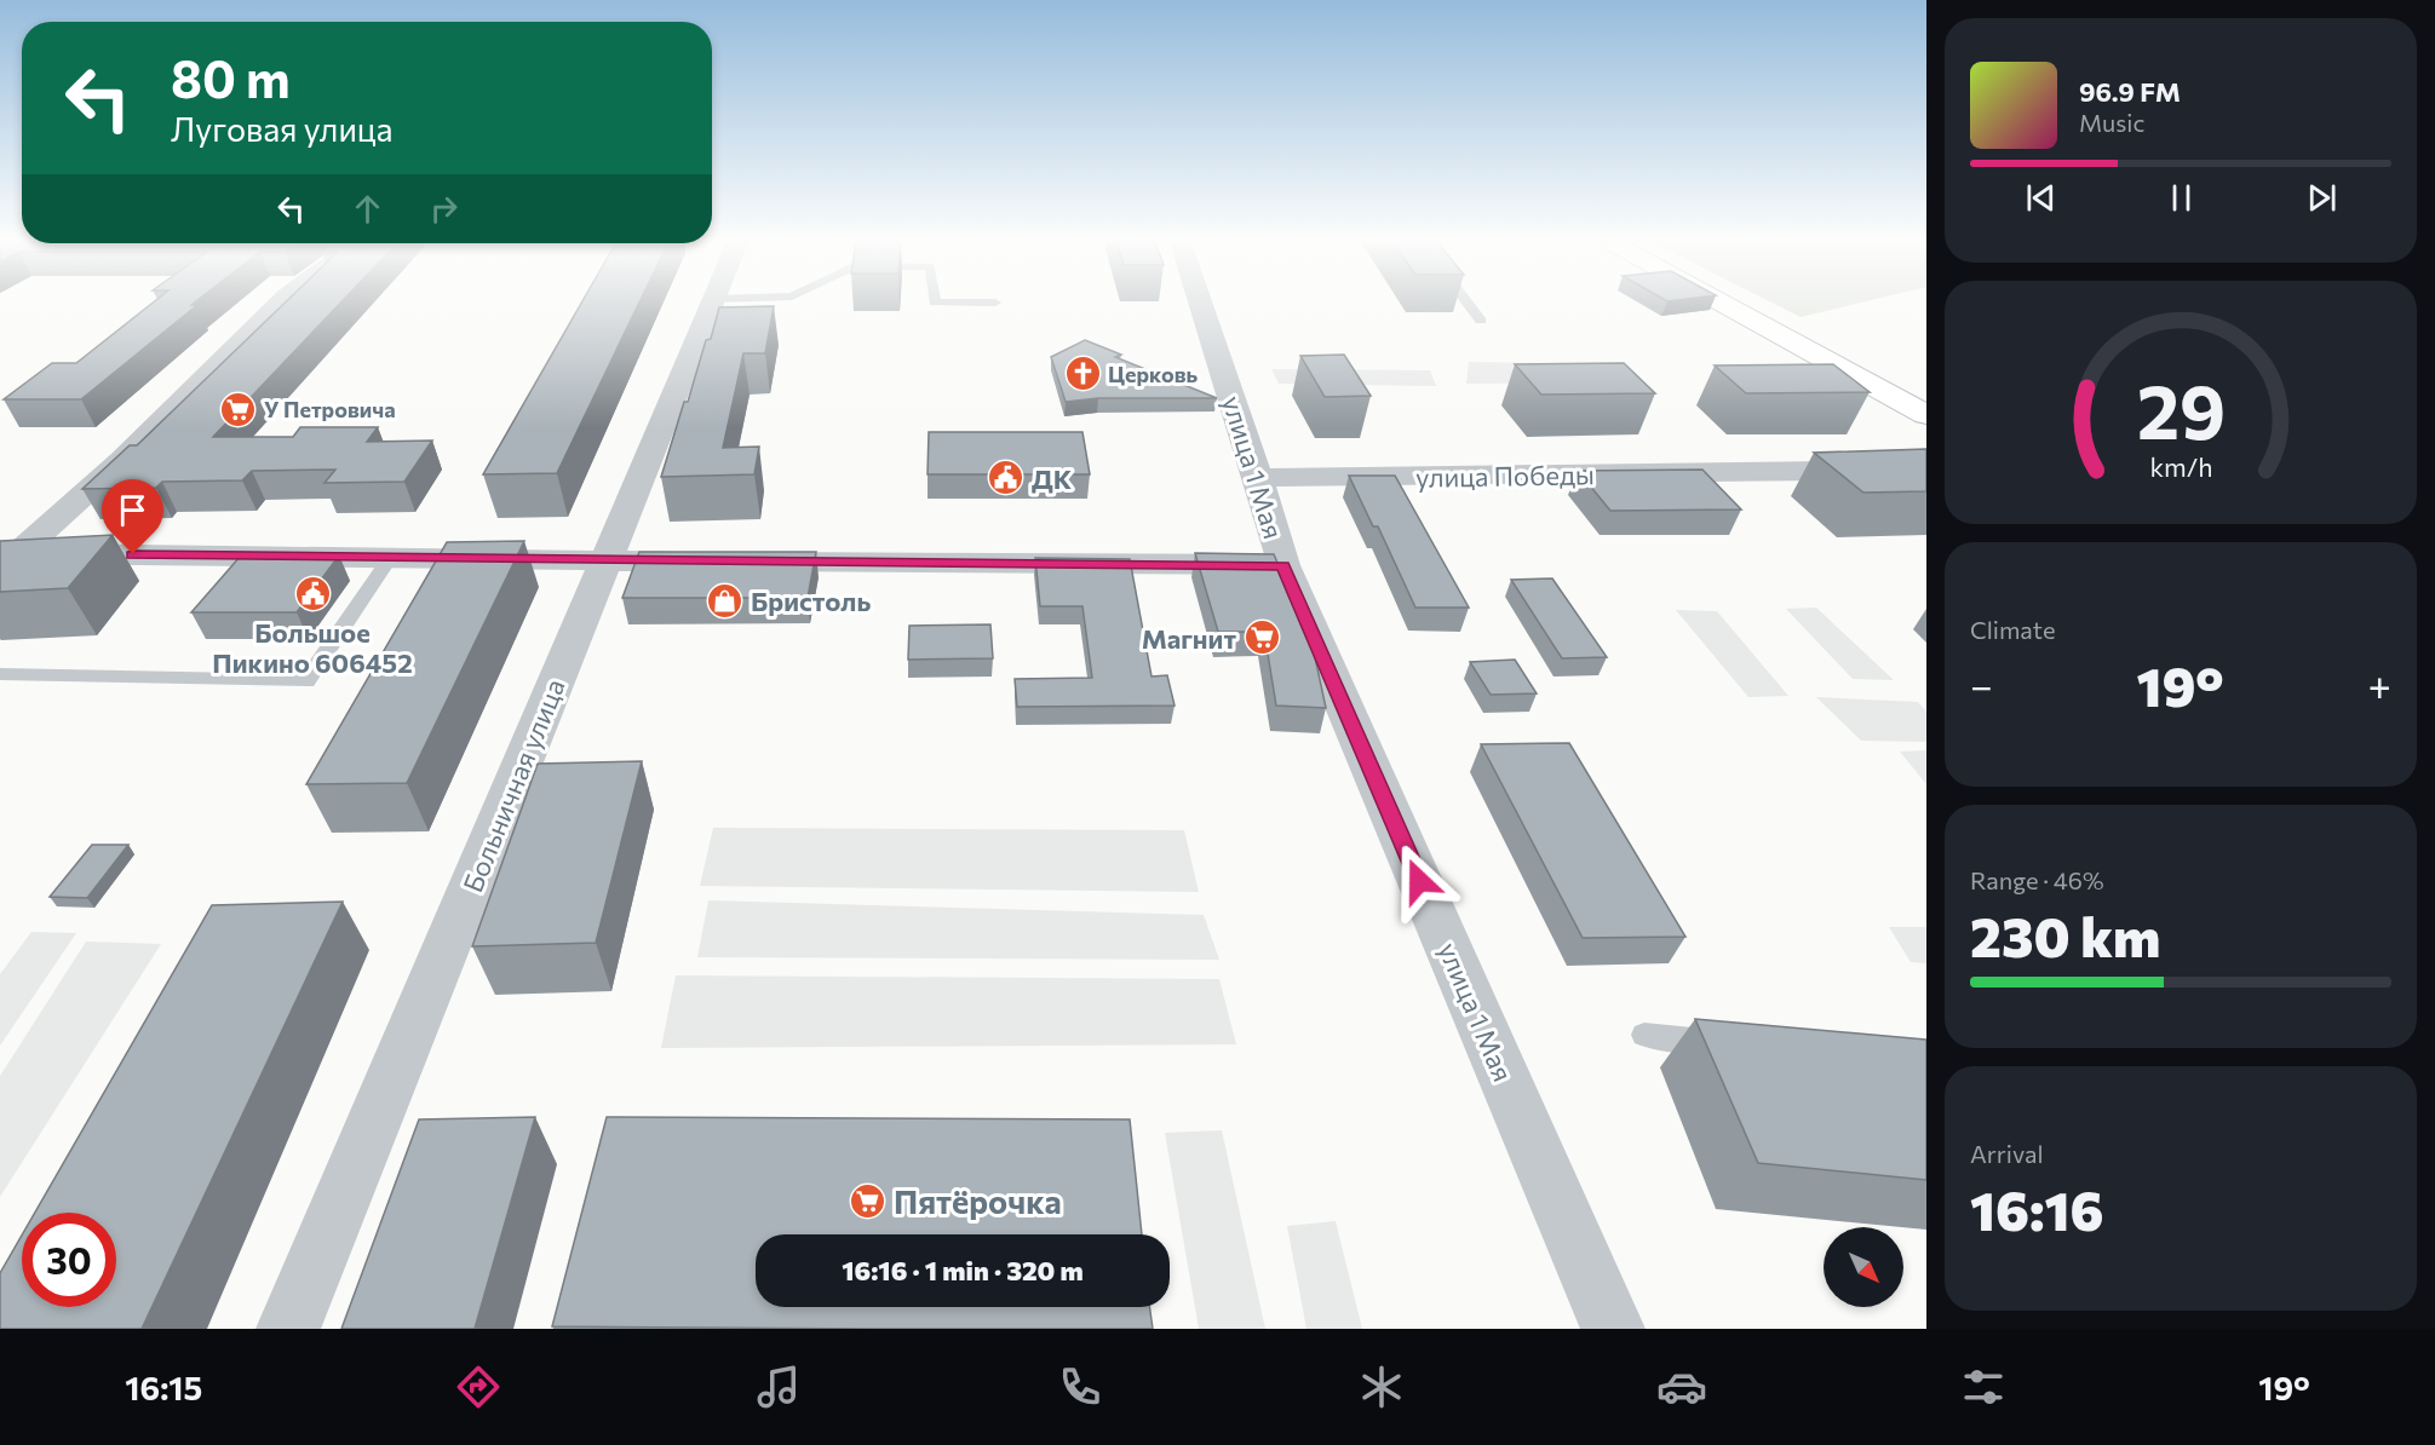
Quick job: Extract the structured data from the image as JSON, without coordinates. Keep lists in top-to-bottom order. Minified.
{"streets":{"street":["улица 1 Мая","улица Победы","Больничная улица"]},"crossings":[["улица 1 Мая","улица Победы"]],"places":{"church":["Церковь"],"supermarket":["У Петровича","Магнит","Пятёрочка"],"public building":["ДК","Большое Пикино 606452"],"shop":["Бристоль"]},"north":"bottom right","page":{"turn":["80 m","Луговая улица"],"song":["96.9 FM","Music"],"tile":["Climate",["Range · 46%","230 km"],["Arrival","16:16"]],"heat":["−","19°","+"],"limit":"30","trip":"16:16 · 1 min · 320 m","tabs":["16:15","19°"],"gauge":["29","km/h"]}}
